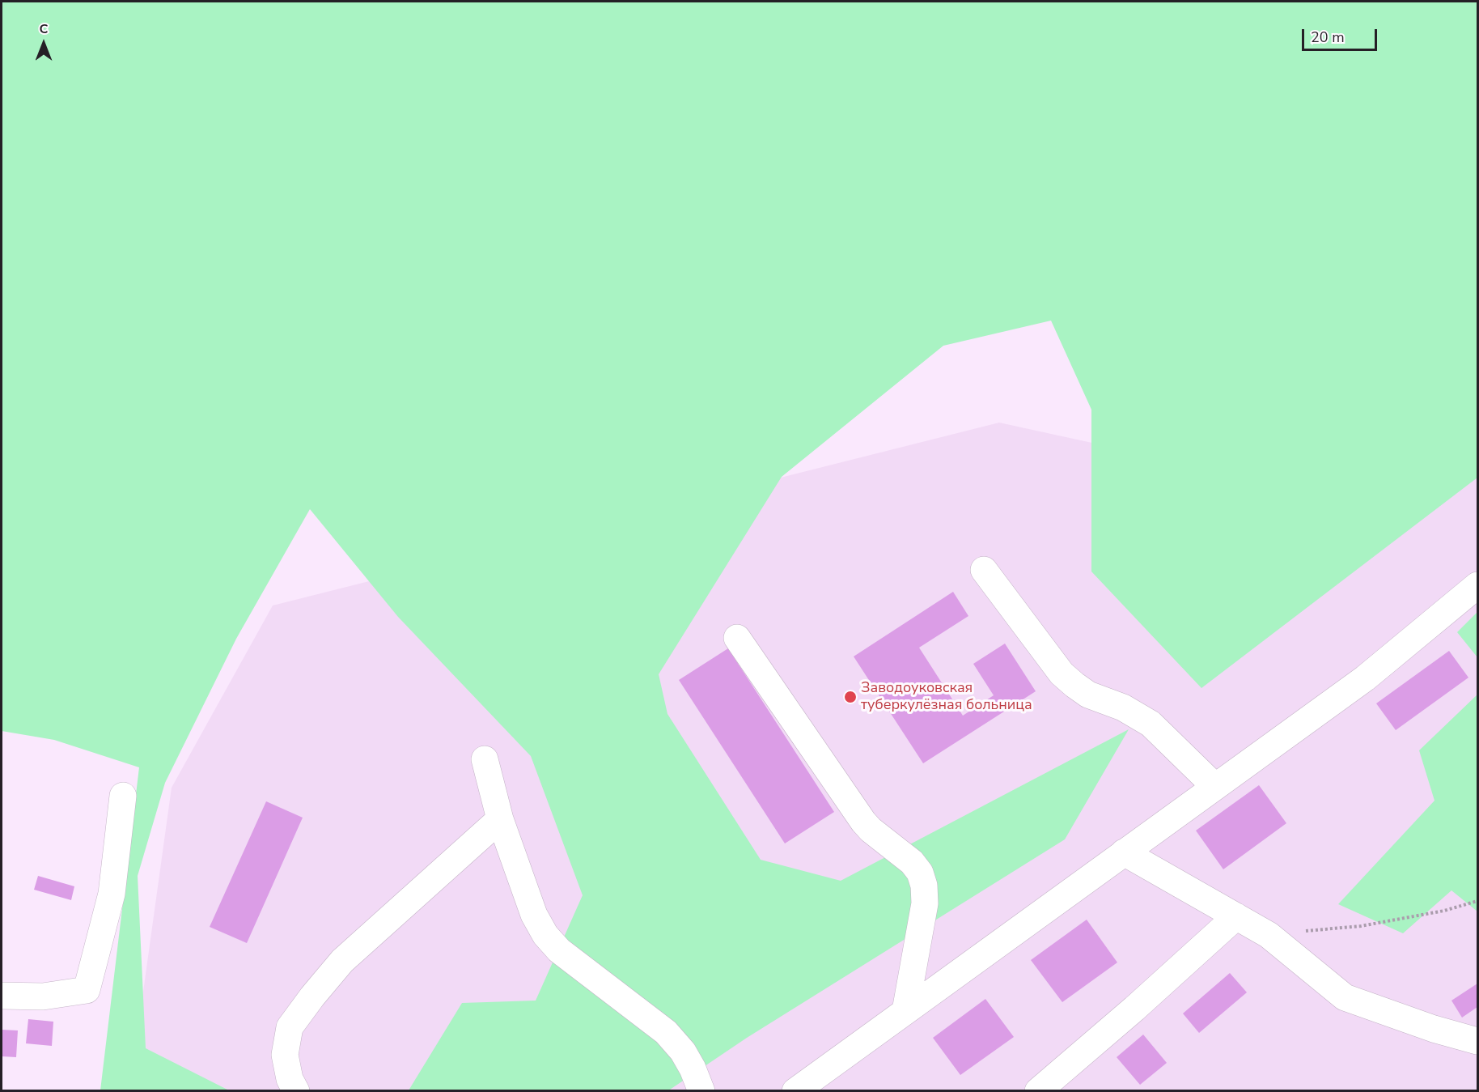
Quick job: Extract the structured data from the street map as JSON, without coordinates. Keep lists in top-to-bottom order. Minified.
{"places":["Заводоуковская туберкулёзная больница"],"scale_bar":"20 m","north":"top"}
